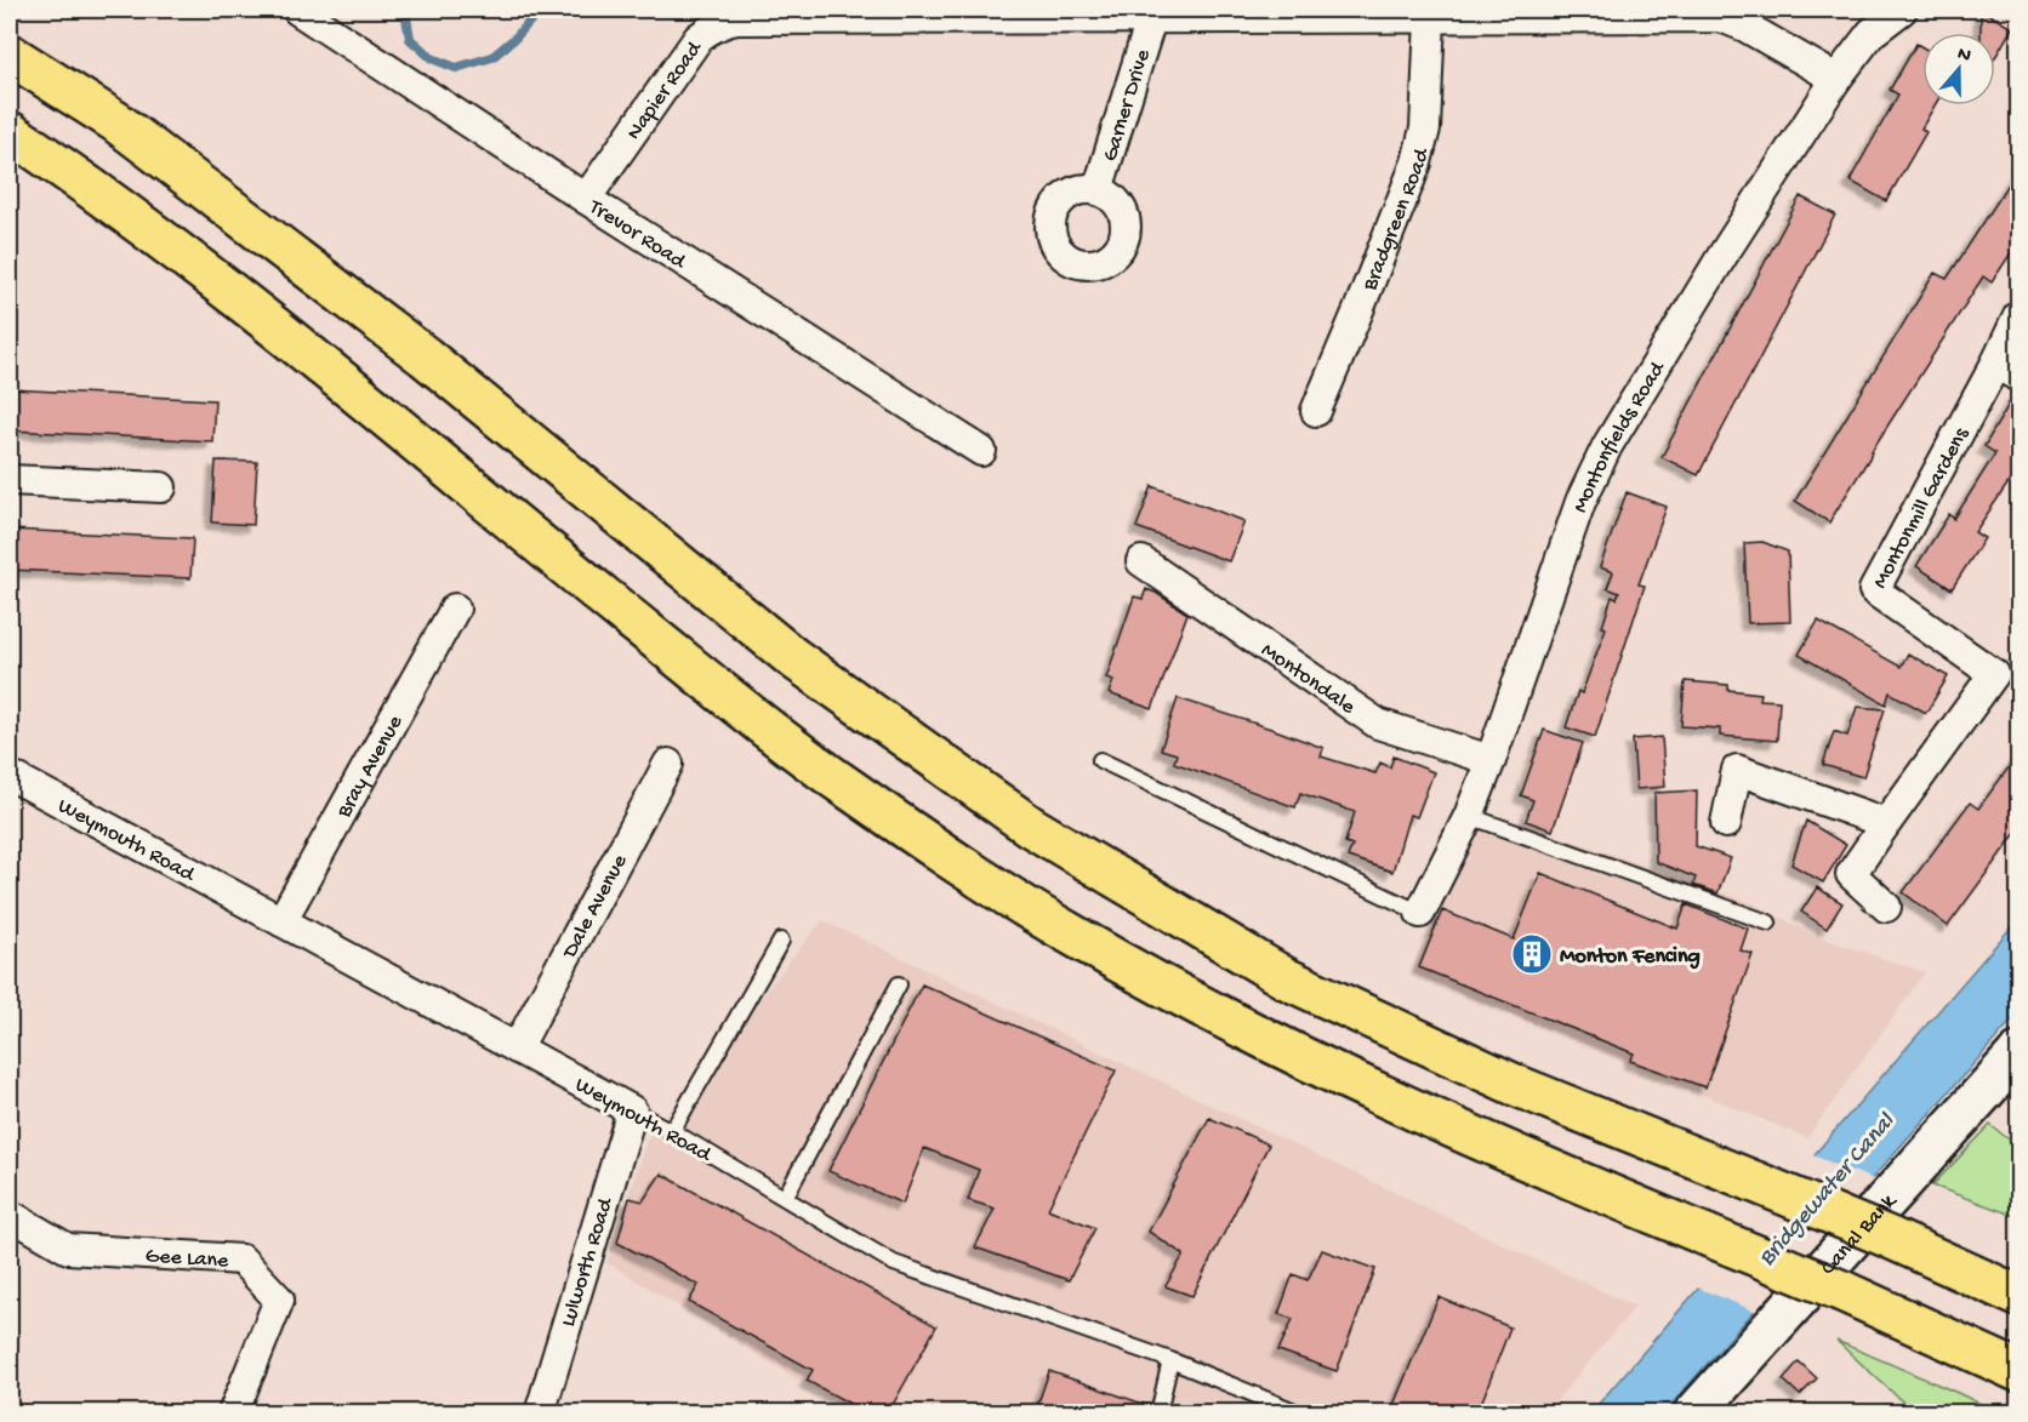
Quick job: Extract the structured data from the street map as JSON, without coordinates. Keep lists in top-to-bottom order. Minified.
{"streets":{"main road":["Canal Bank"],"street":["Napier Road","Garner Drive","Bradgreen Road","Trevor Road","Montonfields Road","Montonmill Gardens","Montondale","Bray Avenue","Weymouth Road","Dale Avenue","Gee Lane","Lulworth Road"]},"crossings":[["Napier Road","Garner Drive"],["Napier Road","Bradgreen Road"],["Napier Road","Trevor Road"],["Napier Road","Montonfields Road"],["Montonfields Road","Montondale"],["Bray Avenue","Weymouth Road"],["Weymouth Road","Dale Avenue"],["Weymouth Road","Lulworth Road"]],"water":["Bridgewater Canal"],"places":{"building":["Monton Fencing"]},"north":"top"}
